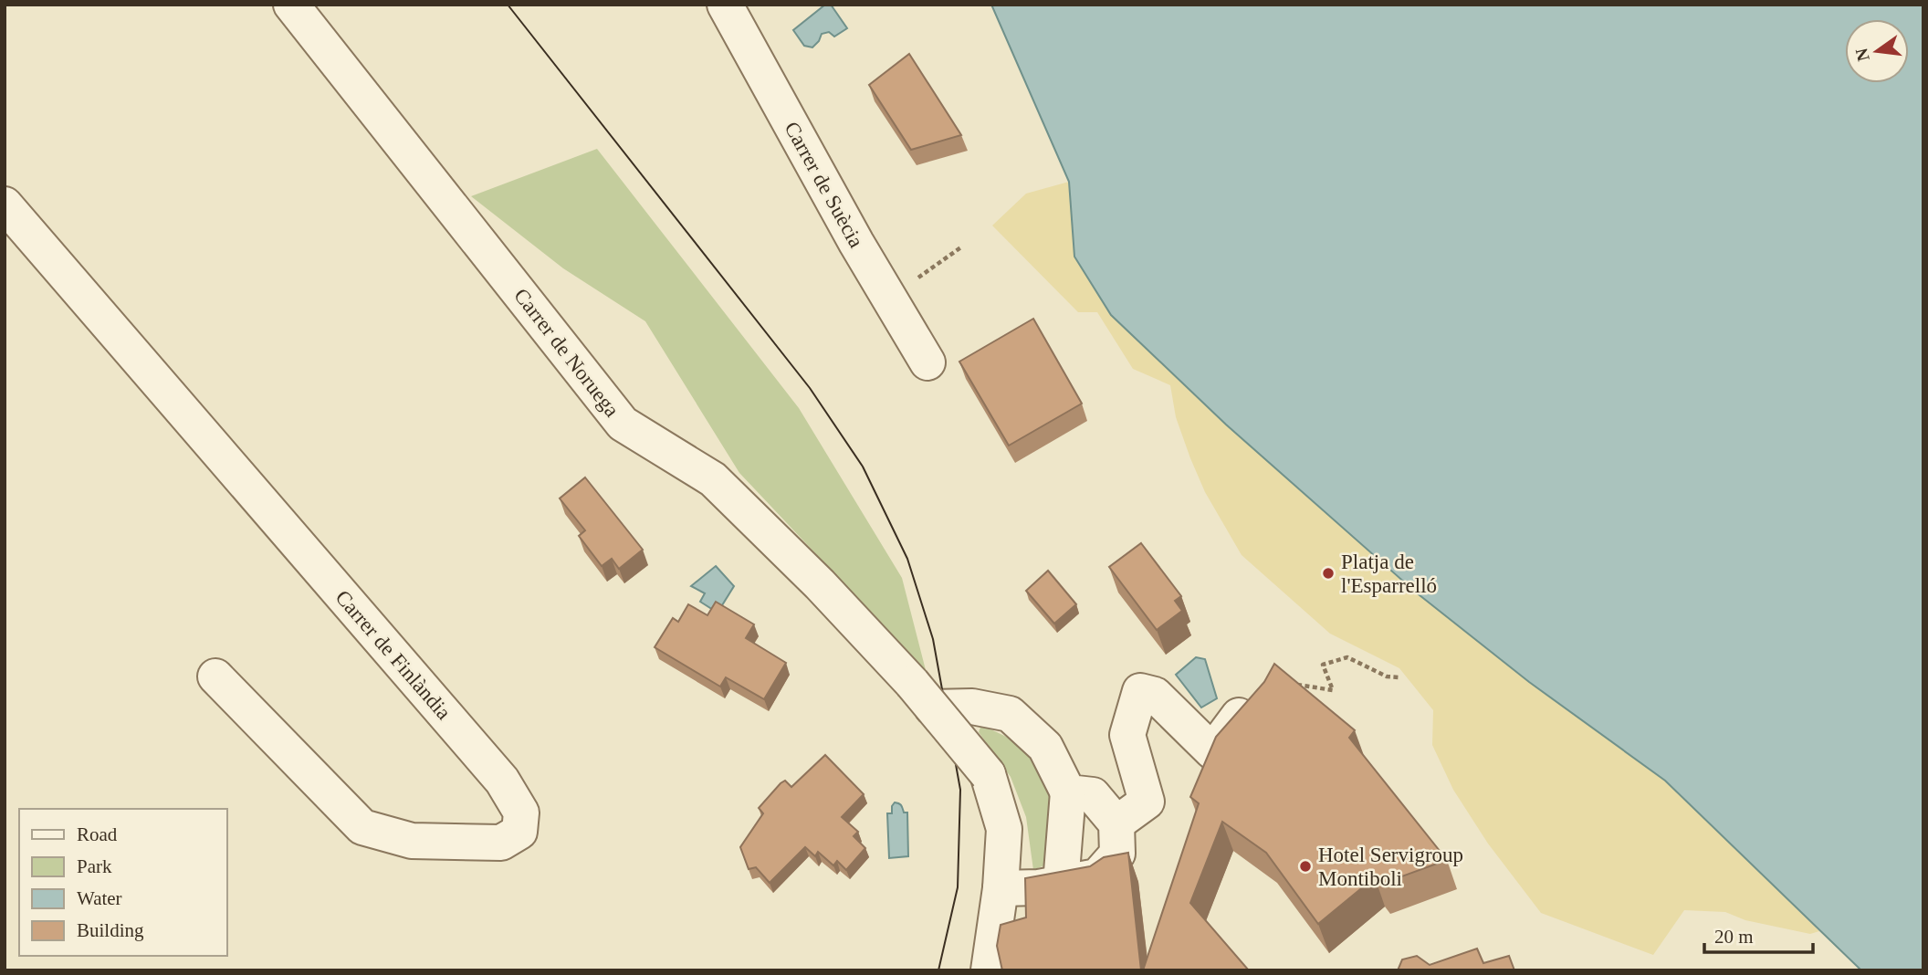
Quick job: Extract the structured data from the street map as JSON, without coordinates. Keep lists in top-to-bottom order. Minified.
{"streets":{"street":["Carrer de Suècia","Carrer de Noruega","Carrer de Finlàndia"]},"places":["Platja de l'Esparrelló","Hotel Servigroup Montiboli"],"legend":["Road","Park","Water","Building"],"scale_bar":"20 m","north":"left"}
